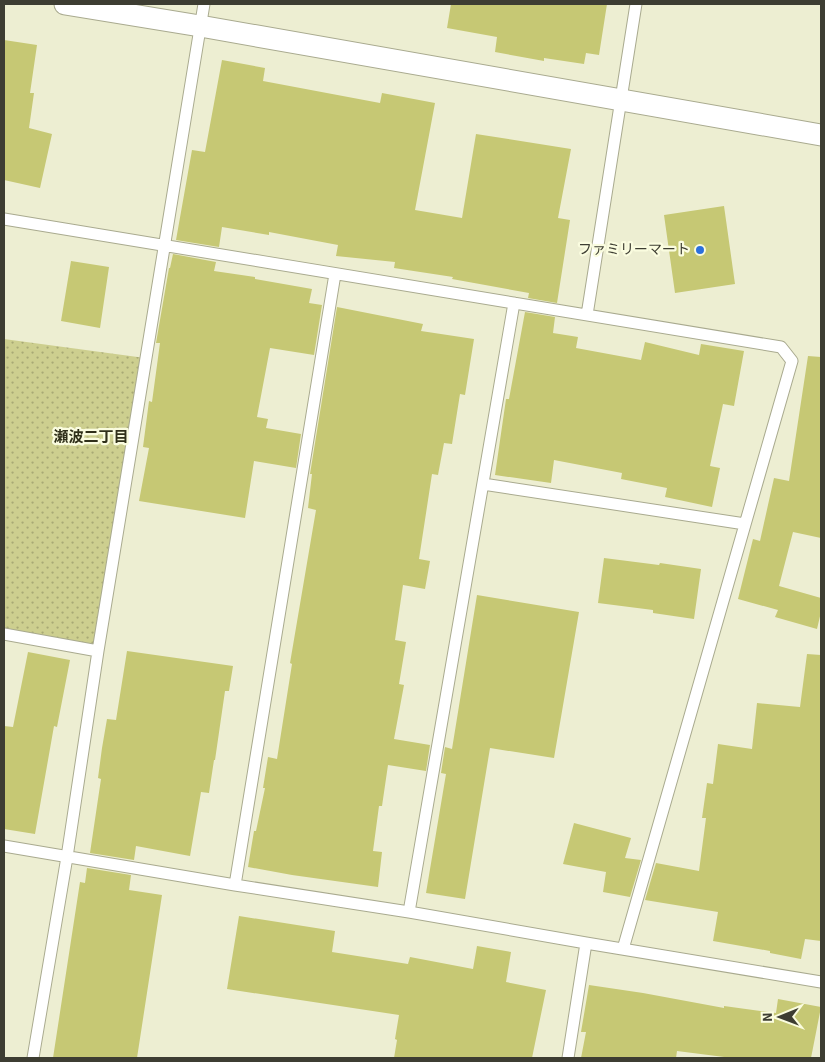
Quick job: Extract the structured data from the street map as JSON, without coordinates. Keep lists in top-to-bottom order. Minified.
{"districts":["瀬波二丁目"],"places":["ファミリーマート"],"north":"left"}
